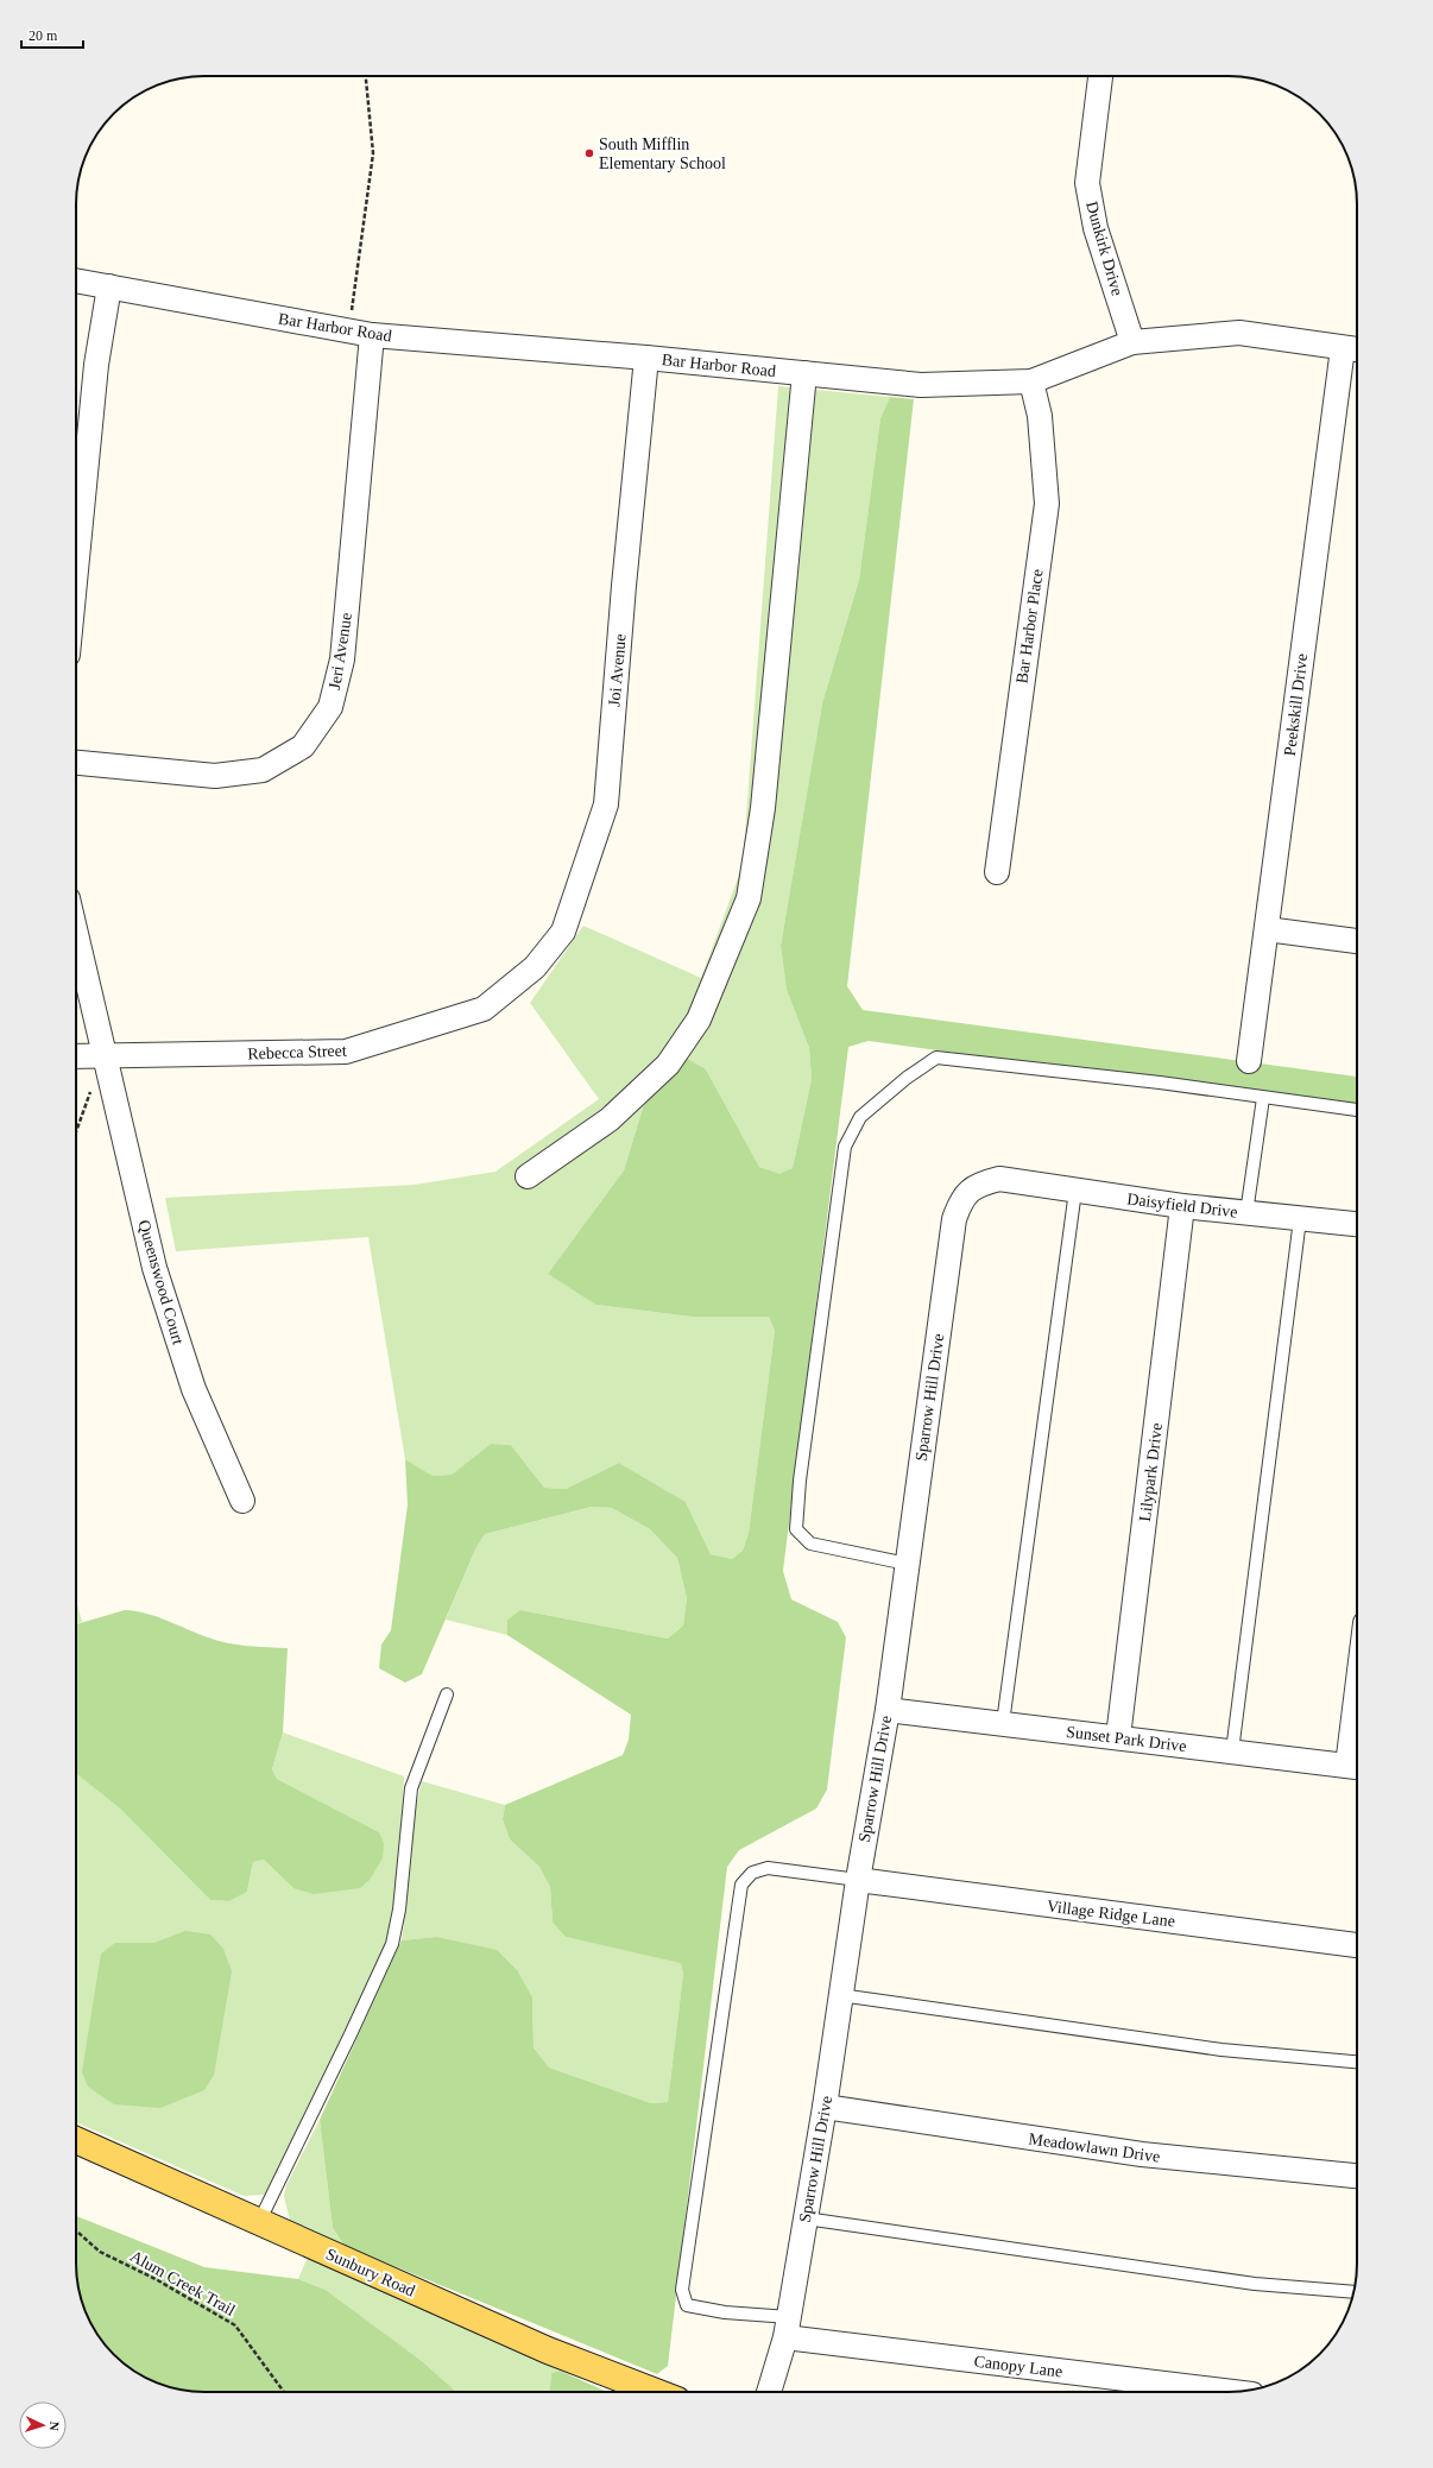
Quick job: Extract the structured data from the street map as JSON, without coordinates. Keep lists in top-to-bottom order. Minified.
{"streets":{"main road":["Sunbury Road"],"street":["Dunkirk Drive","Bar Harbor Road","Bar Harbor Place","Jeri Avenue","Joi Avenue","Peekskill Drive","Rebecca Street","Daisyfield Drive","Queenswood Court","Sparrow Hill Drive","Lilypark Drive","Sunset Park Drive","Village Ridge Lane","Meadowlawn Drive","Canopy Lane"],"path":["Alum Creek Trail"]},"crossings":[["Dunkirk Drive","Bar Harbor Road"],["Bar Harbor Road","Bar Harbor Place"],["Bar Harbor Road","Jeri Avenue"],["Bar Harbor Road","Joi Avenue"],["Bar Harbor Road","Peekskill Drive"],["Joi Avenue","Rebecca Street"],["Rebecca Street","Queenswood Court"],["Daisyfield Drive","Sparrow Hill Drive"],["Daisyfield Drive","Lilypark Drive"],["Sparrow Hill Drive","Sunset Park Drive"],["Sparrow Hill Drive","Village Ridge Lane"],["Sparrow Hill Drive","Meadowlawn Drive"],["Sparrow Hill Drive","Canopy Lane"],["Lilypark Drive","Sunset Park Drive"]],"places":["South Mifflin Elementary School"],"scale_bar":"20 m","north":"right"}
